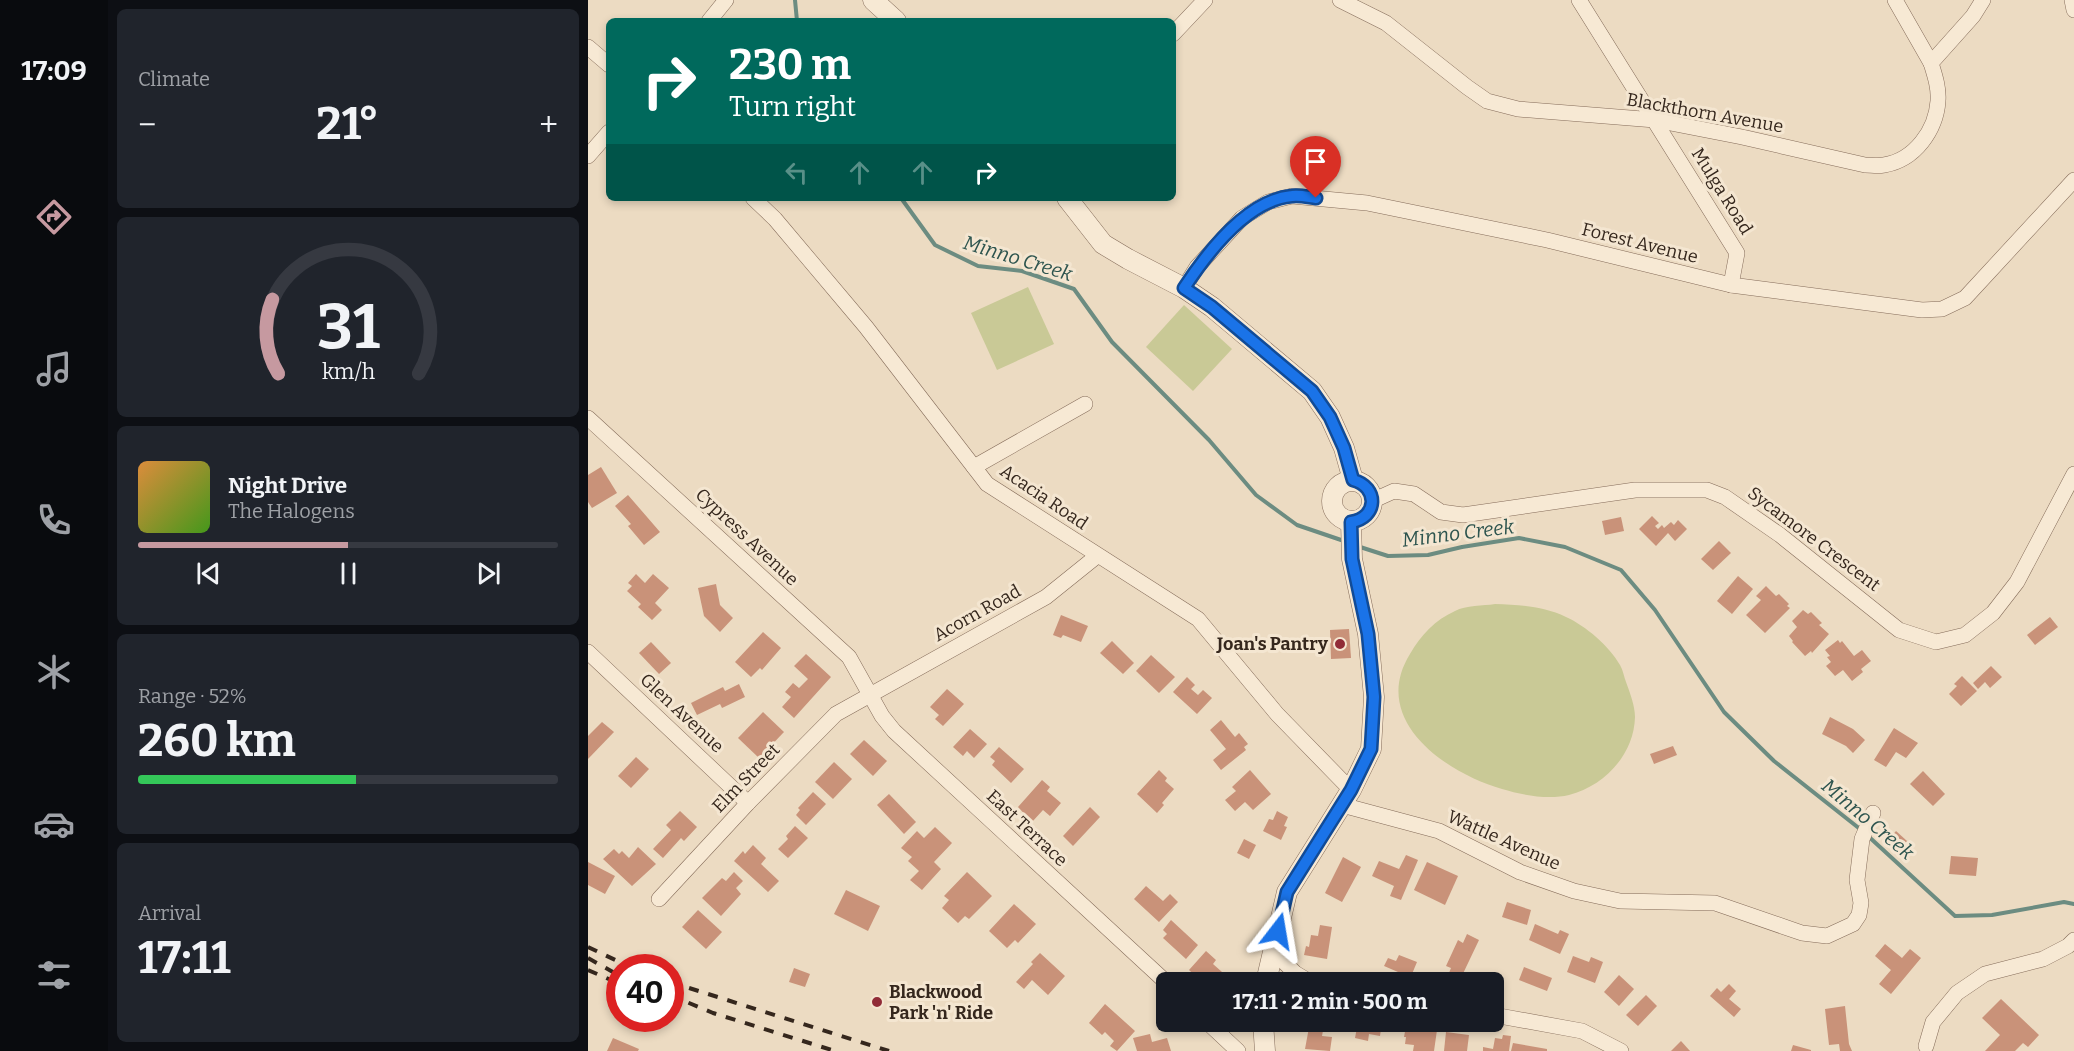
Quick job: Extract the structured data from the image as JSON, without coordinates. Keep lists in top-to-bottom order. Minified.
{"streets":{"street":["Blackthorn Avenue","Mulga Road","Forest Avenue","Acacia Road","Cypress Avenue","Sycamore Crescent","Acorn Road","Glen Avenue","Elm Street","East Terrace","Wattle Avenue"]},"crossings":[["Blackthorn Avenue","Mulga Road"],["Mulga Road","Forest Avenue"],["Acacia Road","Acorn Road"],["Acacia Road","Wattle Avenue"],["Cypress Avenue","Acorn Road"],["Cypress Avenue","Elm Street"],["Cypress Avenue","East Terrace"],["Acorn Road","Elm Street"],["Acorn Road","East Terrace"],["Glen Avenue","Elm Street"],["Elm Street","East Terrace"]],"water":["Minno Creek"],"places":["Joan's Pantry","Blackwood Park 'n' Ride"],"page":{"tabs":"17:09","tile":["Climate",["Range · 52%","260 km"],["Arrival","17:11"]],"turn":["230 m","Turn right"],"heat":["−","21°","+"],"song":["Night Drive","The Halogens"],"limit":"40","trip":"17:11 · 2 min · 500 m","gauge":["31","km/h"]}}
